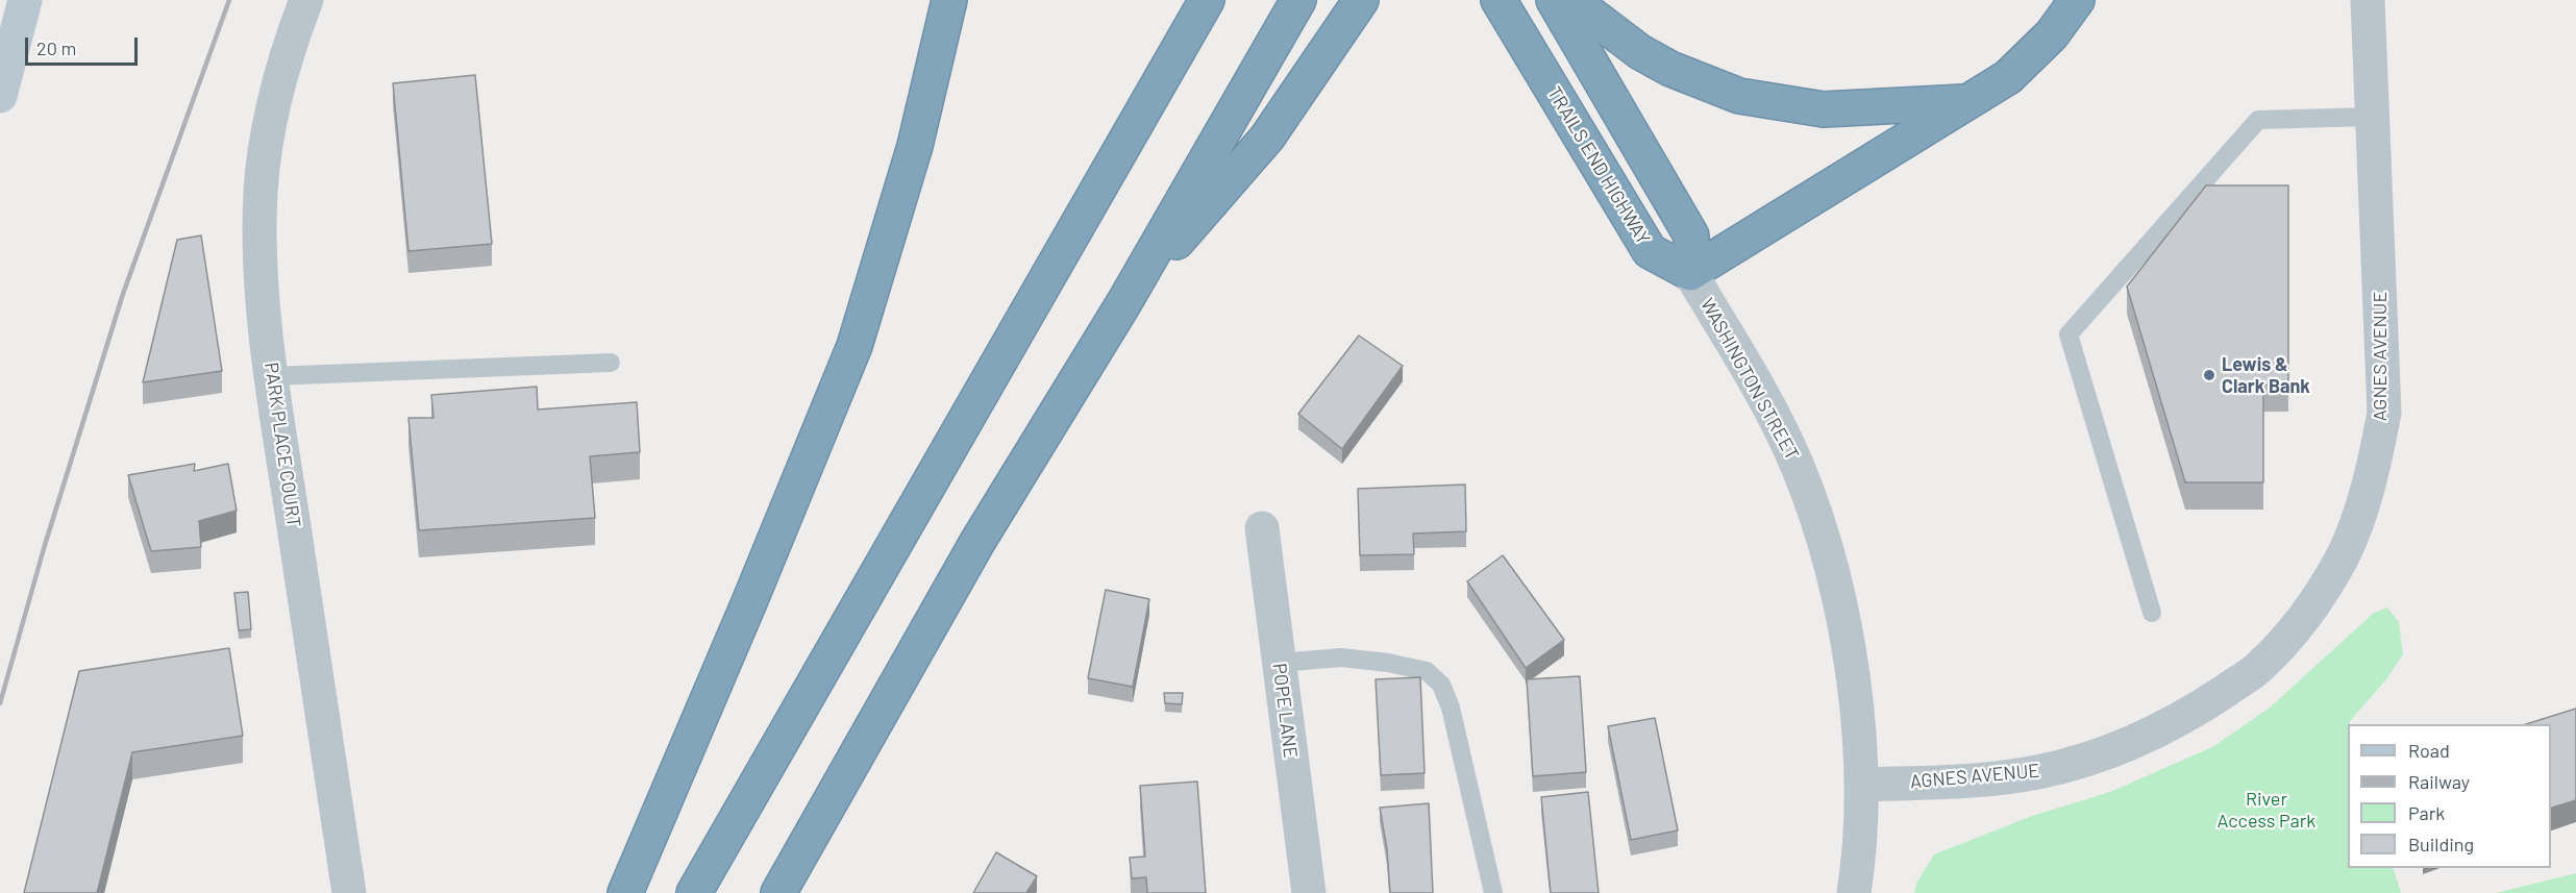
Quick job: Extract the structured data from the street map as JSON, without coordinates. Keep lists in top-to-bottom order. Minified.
{"streets":{"highway":["TRAILS END HIGHWAY"],"street":["AGNES AVENUE","WASHINGTON STREET","PARK PLACE COURT","POPE LANE"]},"crossings":[["TRAILS END HIGHWAY","WASHINGTON STREET"],["AGNES AVENUE","WASHINGTON STREET"]],"parks":["River Access Park"],"places":["Lewis & Clark Bank"],"legend":["Road","Railway","Park","Building"],"scale_bar":"20 m"}
